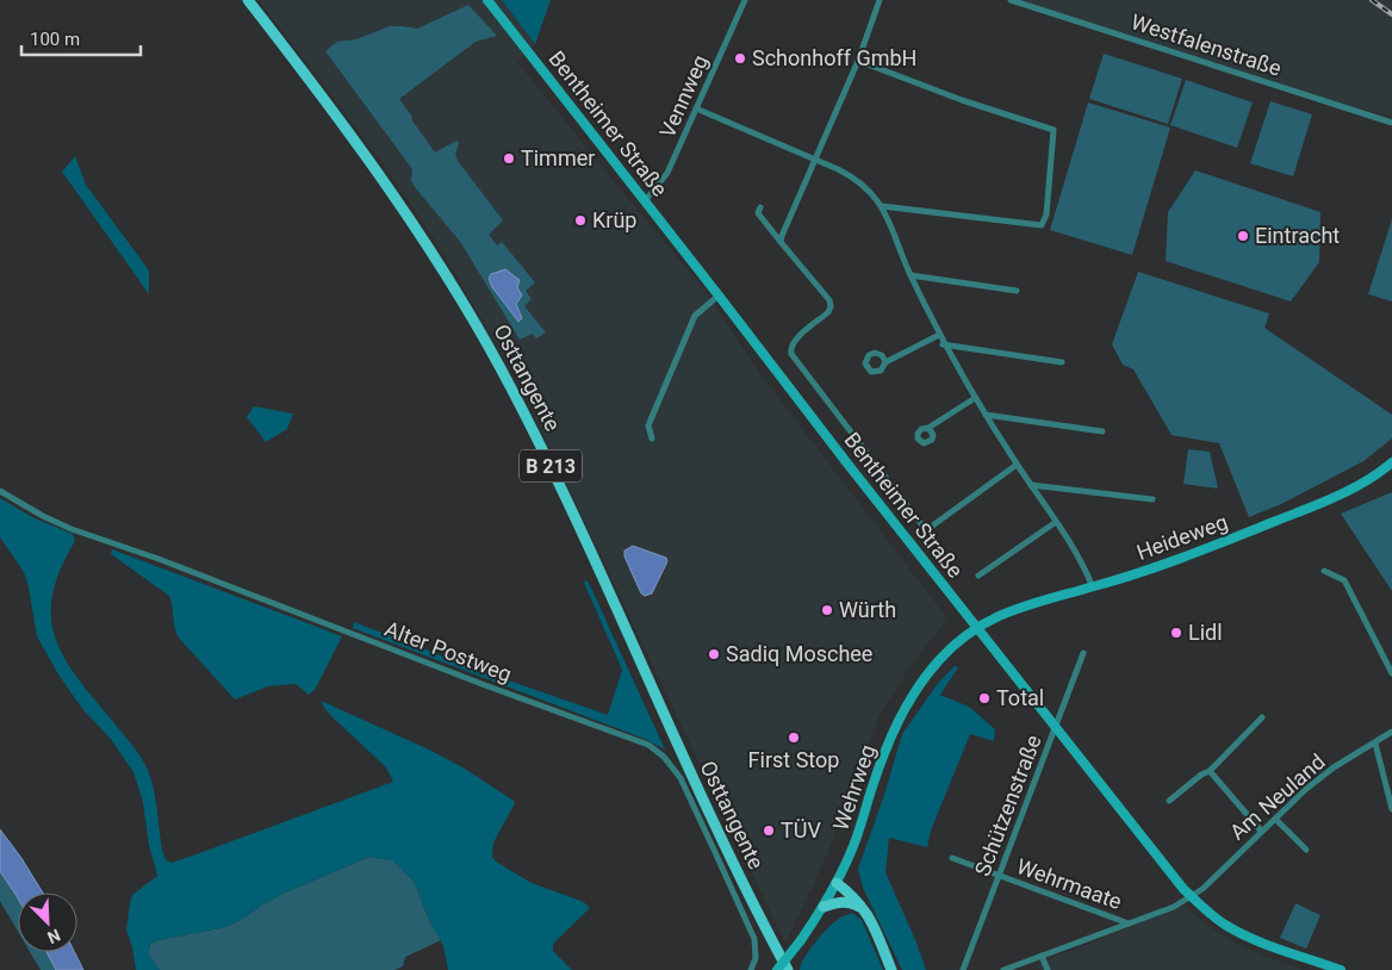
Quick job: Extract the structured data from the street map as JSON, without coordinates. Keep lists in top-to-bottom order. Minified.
{"streets":{"main road":["Osttangente","B 213"],"street":["Westfalenstraße","Vennweg","Bentheimer Straße","Heideweg","Alter Postweg","Wehrweg","Am Neuland","Schützenstraße","Wehrmaate"]},"crossings":[["Vennweg","Bentheimer Straße"],["Bentheimer Straße","Heideweg"],["Bentheimer Straße","Wehrweg"],["Bentheimer Straße","Am Neuland"],["Bentheimer Straße","Schützenstraße"],["Bentheimer Straße","Wehrmaate"],["Heideweg","Wehrweg"],["Am Neuland","Wehrmaate"],["Schützenstraße","Wehrmaate"]],"places":["Schonhoff GmbH","Timmer","Krüp","Eintracht","Würth","Lidl","Sadiq Moschee","Total","First Stop","TÜV"],"scale_bar":"100 m","north":"bottom right"}
